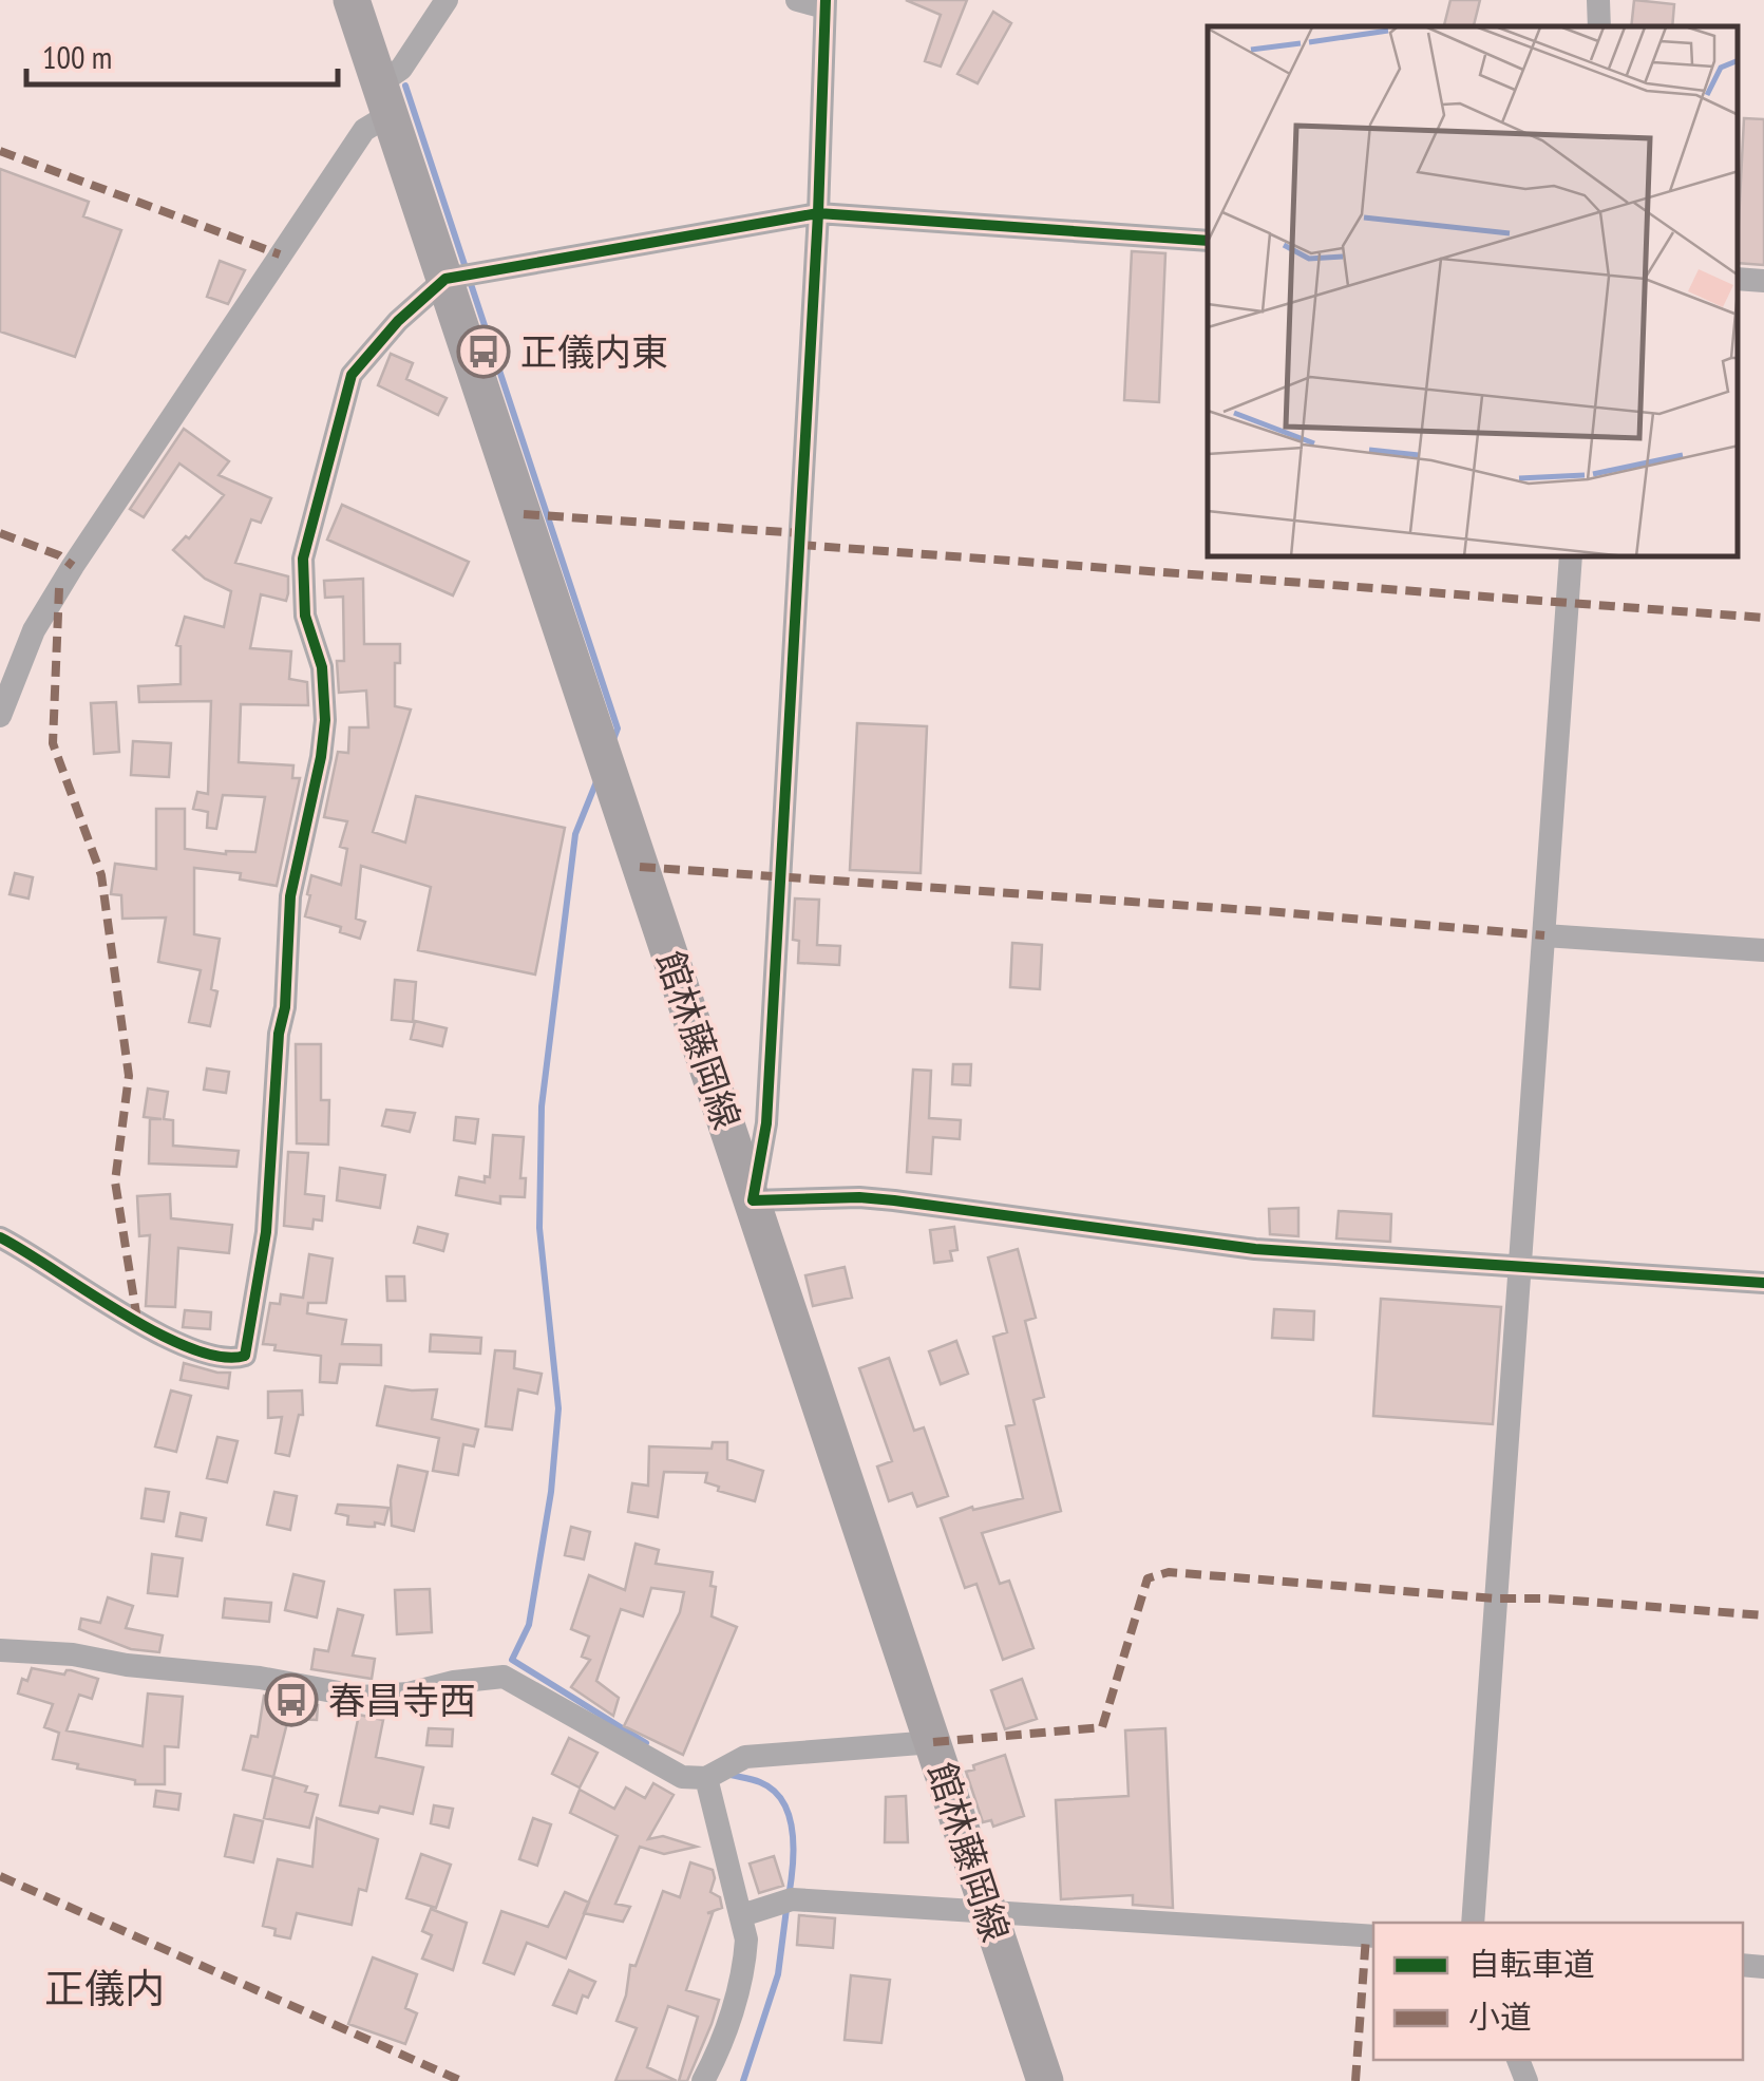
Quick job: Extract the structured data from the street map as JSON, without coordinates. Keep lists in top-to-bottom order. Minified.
{"streets":{"main road":["館林藤岡線"]},"districts":["正儀内"],"places":{"bus stop":["正儀内東","春昌寺西"]},"legend":["自転車道","小道"],"scale_bar":"100 m"}
